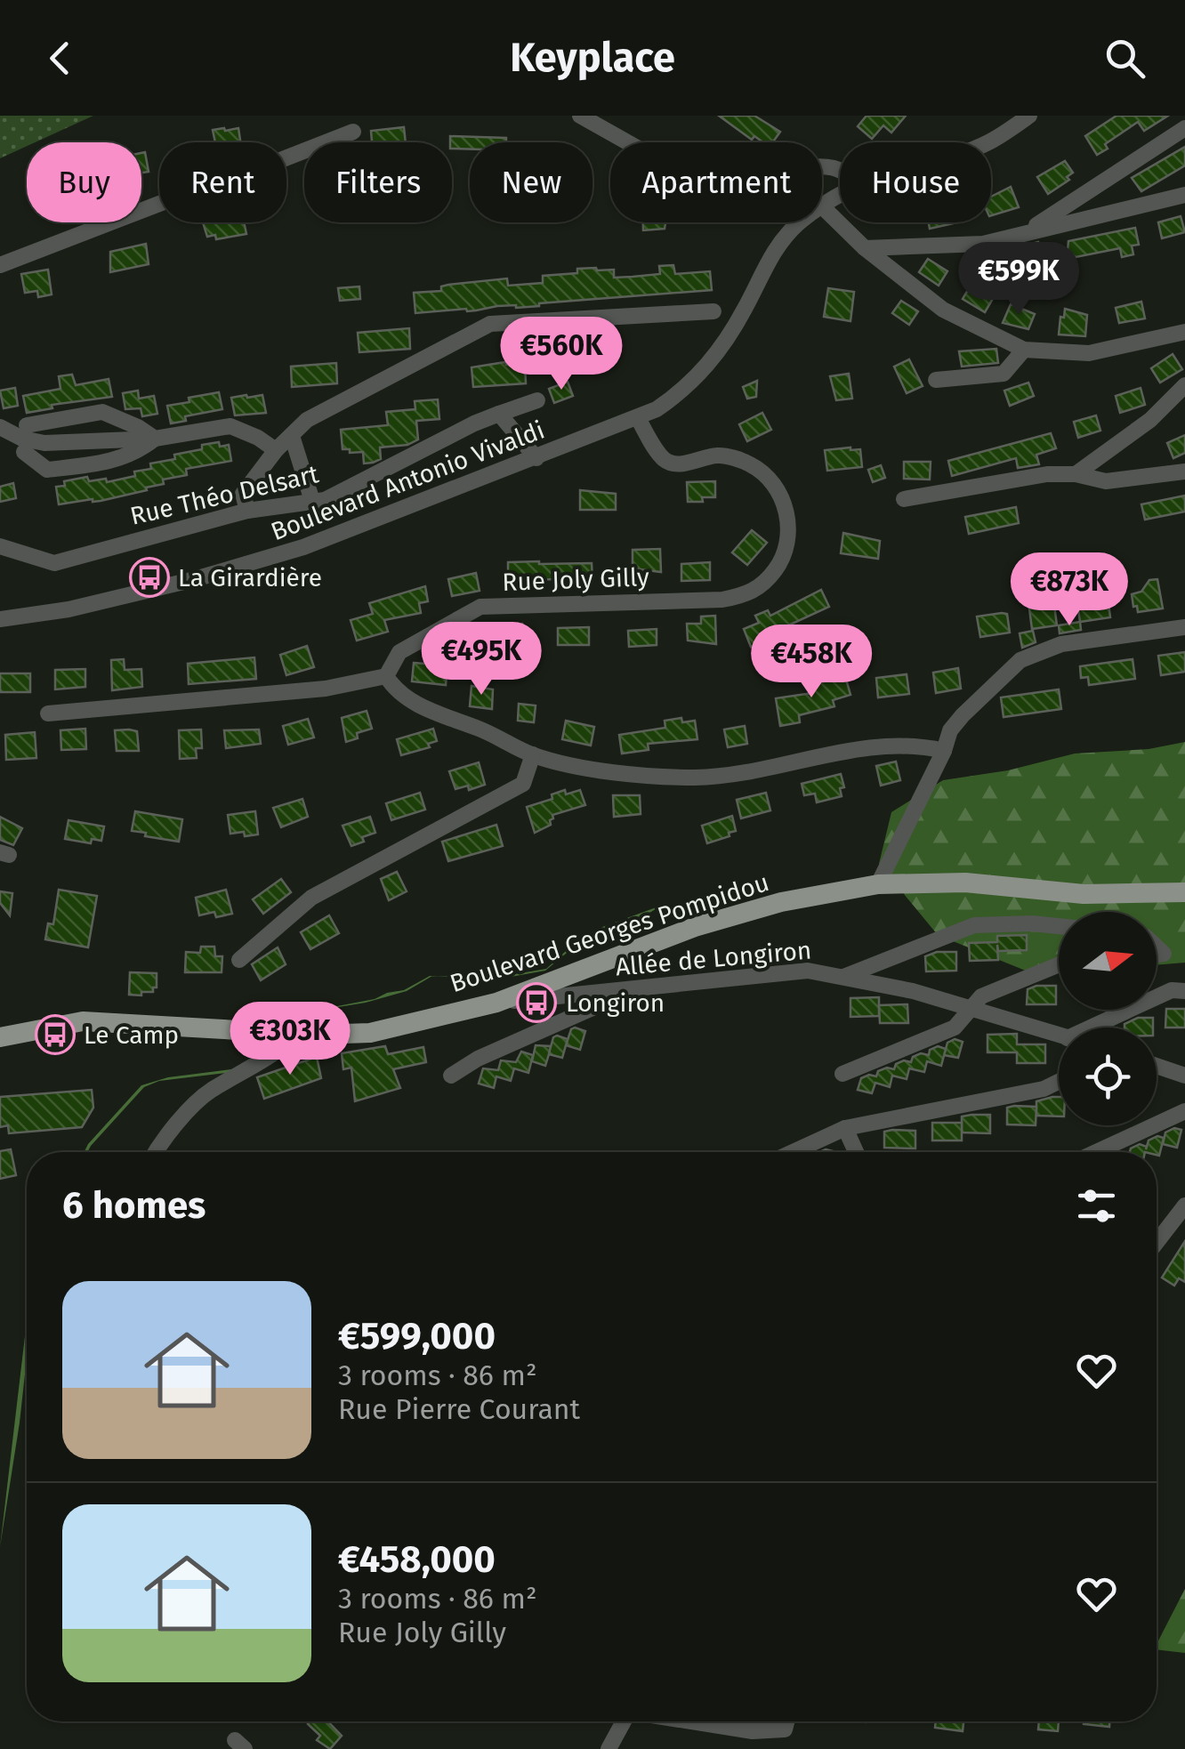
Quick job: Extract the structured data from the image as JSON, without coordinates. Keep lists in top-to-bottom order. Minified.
{"streets":{"main road":["Boulevard Georges Pompidou"],"street":["Boulevard Antonio Vivaldi","Rue Théo Delsart","Rue Joly Gilly","Allée de Longiron"]},"crossings":[["Boulevard Antonio Vivaldi","Rue Joly Gilly"],["Boulevard Georges Pompidou","Allée de Longiron"]],"places":{"bus stop":["La Girardière","Longiron","Le Camp"]},"north":"right","page":{"header":"Keyplace","chip":["Buy","Rent","Filters","New","Apartment","House"],"price":["€599K","€560K","€873K","€495K","€458K","€303K"],"heading":"6 homes","list":[{"name":"€599,000","note":"3 rooms · 86 m² · Rue Pierre Courant"},{"name":"€458,000","note":"3 rooms · 86 m² · Rue Joly Gilly"}]}}
